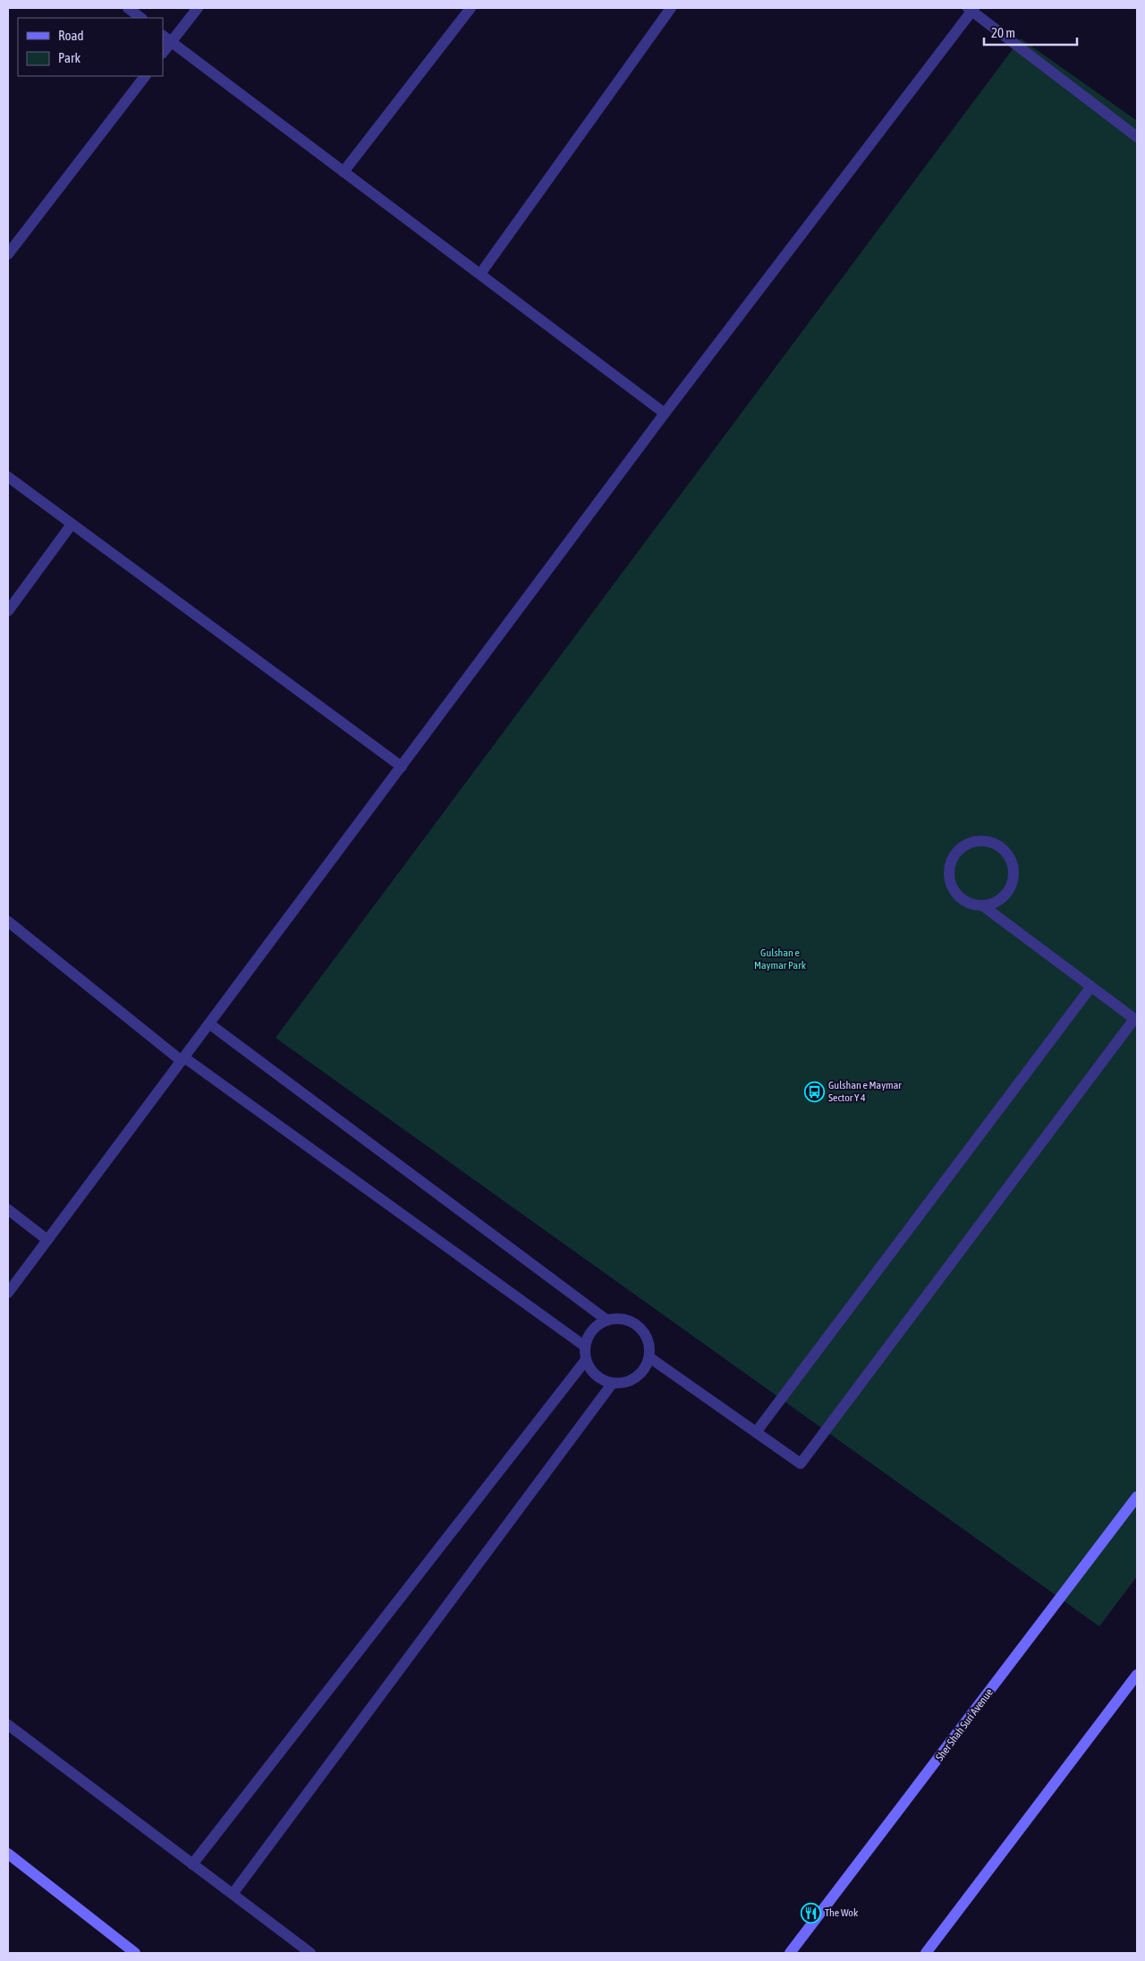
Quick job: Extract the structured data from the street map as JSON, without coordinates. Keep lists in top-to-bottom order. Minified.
{"streets":{"street":["Sher Shah Suri Avenue"]},"parks":["Gulshan e Maymar Park"],"places":{"bus stop":["Gulshan e Maymar Sector Y 4"],"restaurant":["The Wok"]},"legend":["Road","Park"],"scale_bar":"20 m"}
